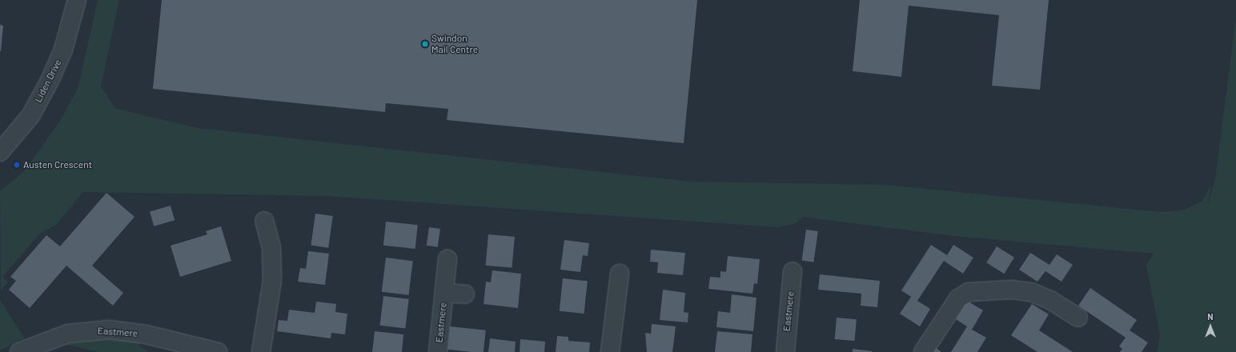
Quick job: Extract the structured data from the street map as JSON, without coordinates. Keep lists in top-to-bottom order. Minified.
{"streets":{"street":["Liden Drive","Eastmere"]},"places":["Swindon Mail Centre","Austen Crescent"],"north":"top"}
